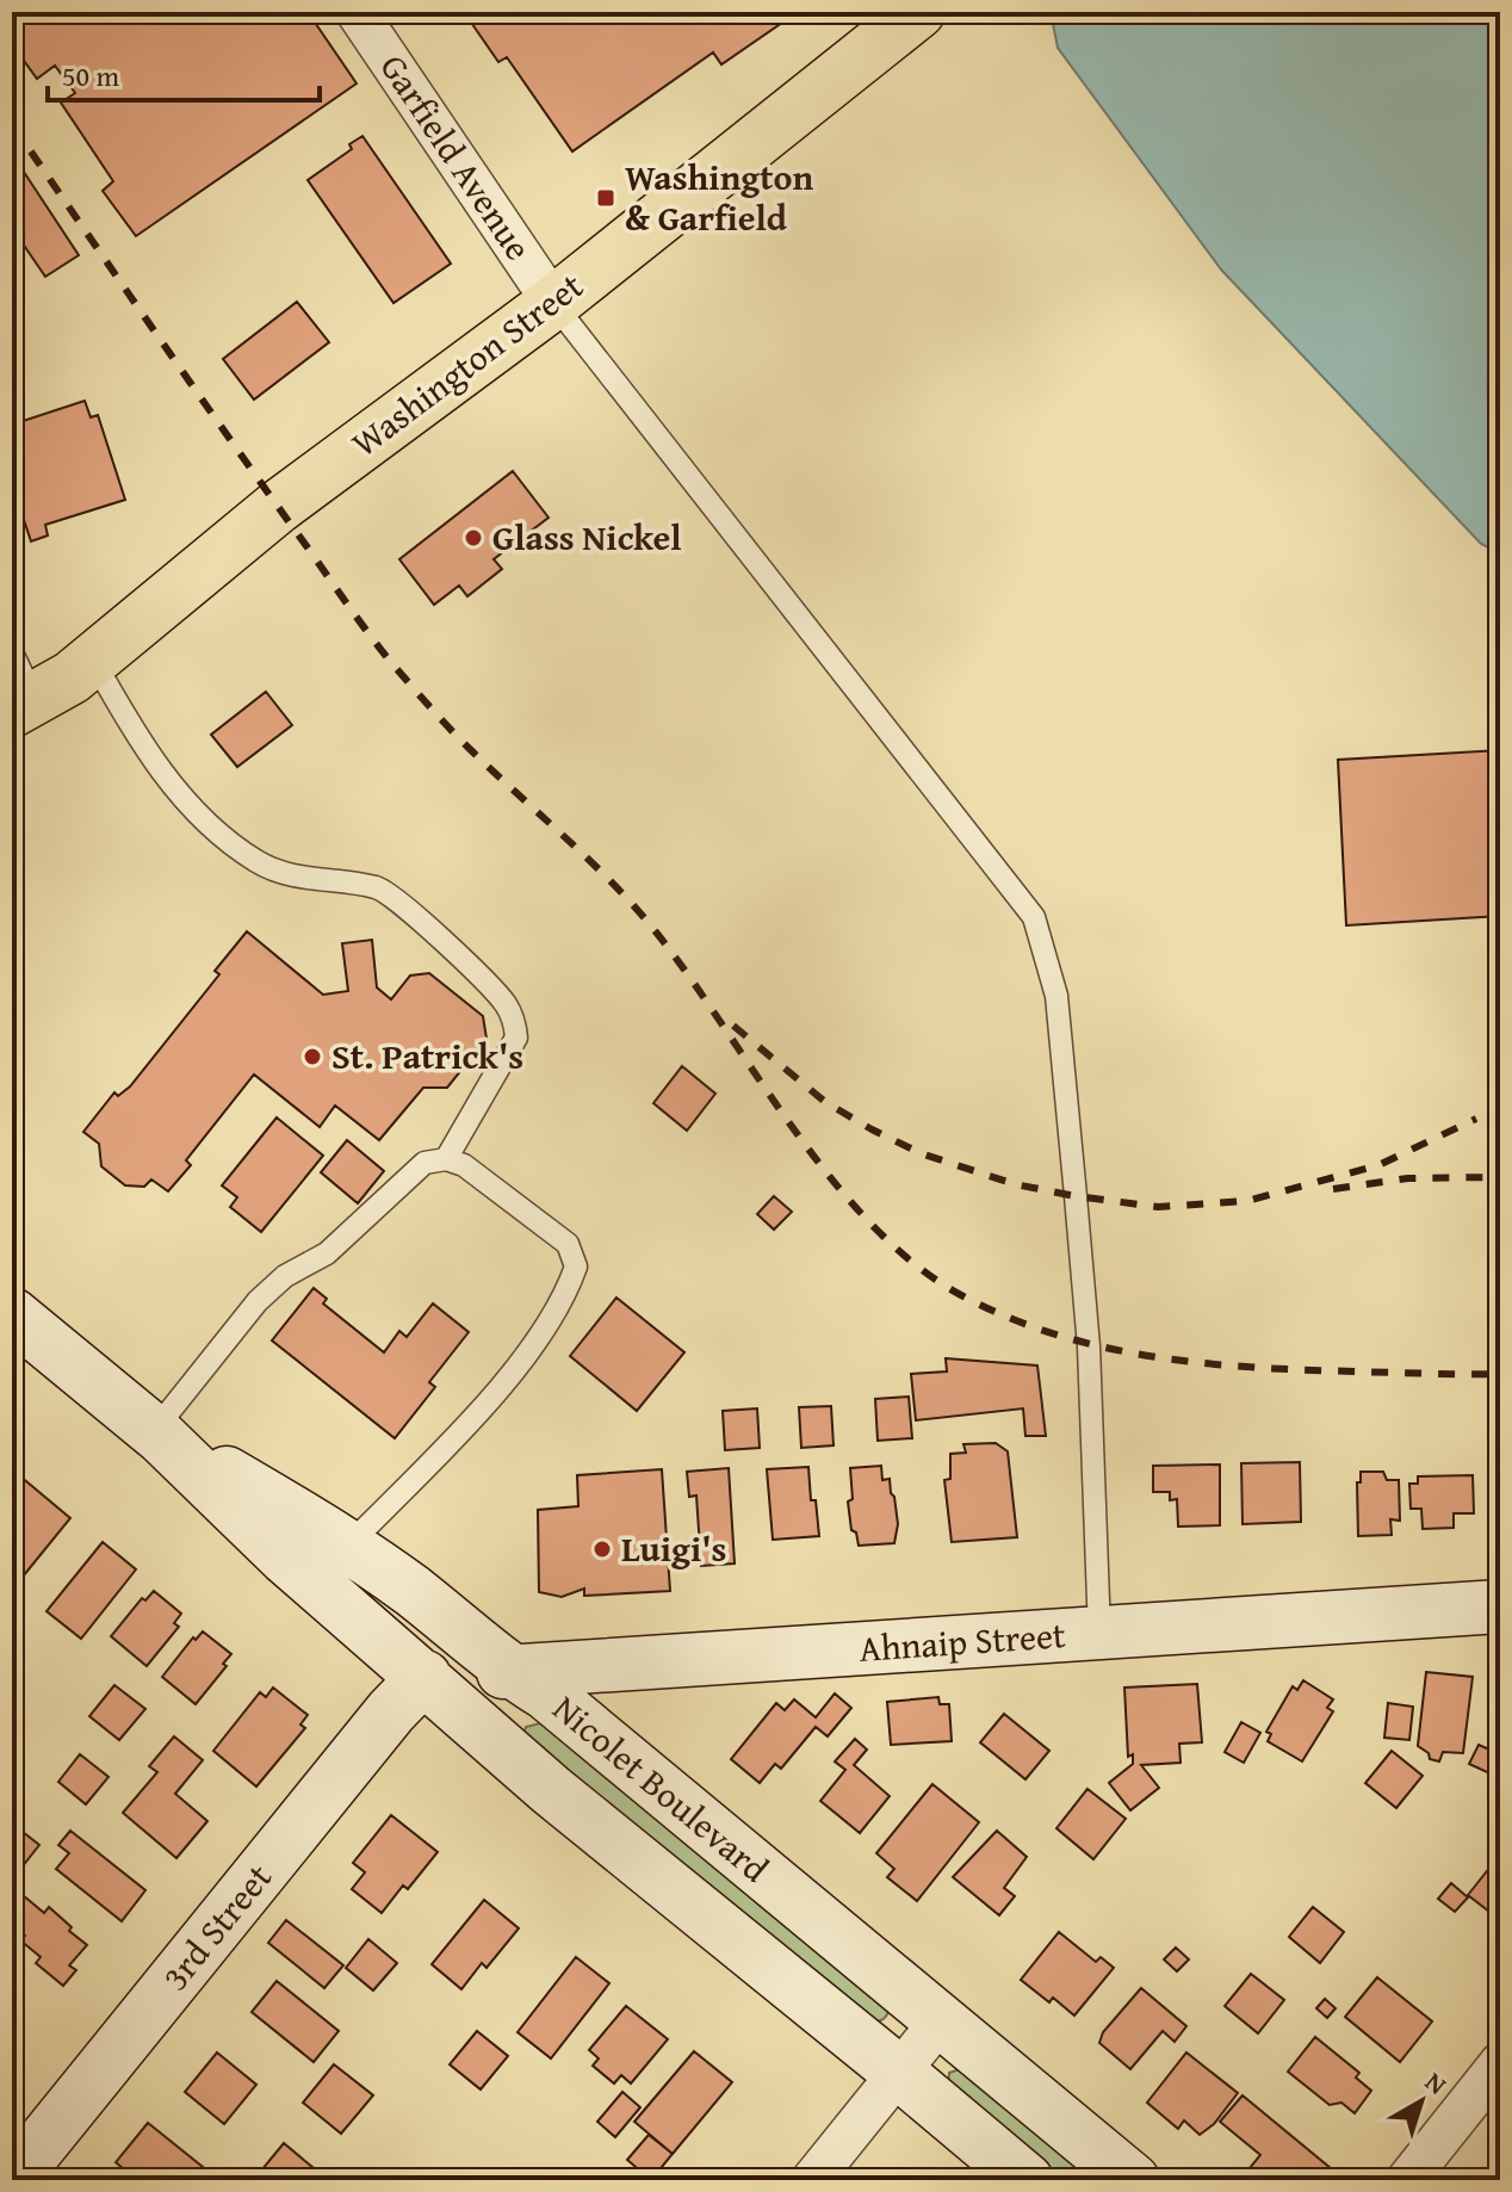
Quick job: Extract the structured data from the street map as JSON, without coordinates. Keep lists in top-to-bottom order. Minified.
{"streets":{"main road":["Washington Street"],"street":["Garfield Avenue","Ahnaip Street","Nicolet Boulevard","3rd Street"]},"crossings":[["Garfield Avenue","Washington Street"],["Ahnaip Street","Nicolet Boulevard"],["Ahnaip Street","3rd Street"],["Nicolet Boulevard","3rd Street"]],"places":{"transit":["Washington & Garfield"],"other":["Glass Nickel","St. Patrick's","Luigi's"]},"scale_bar":"50 m","north":"top right"}
